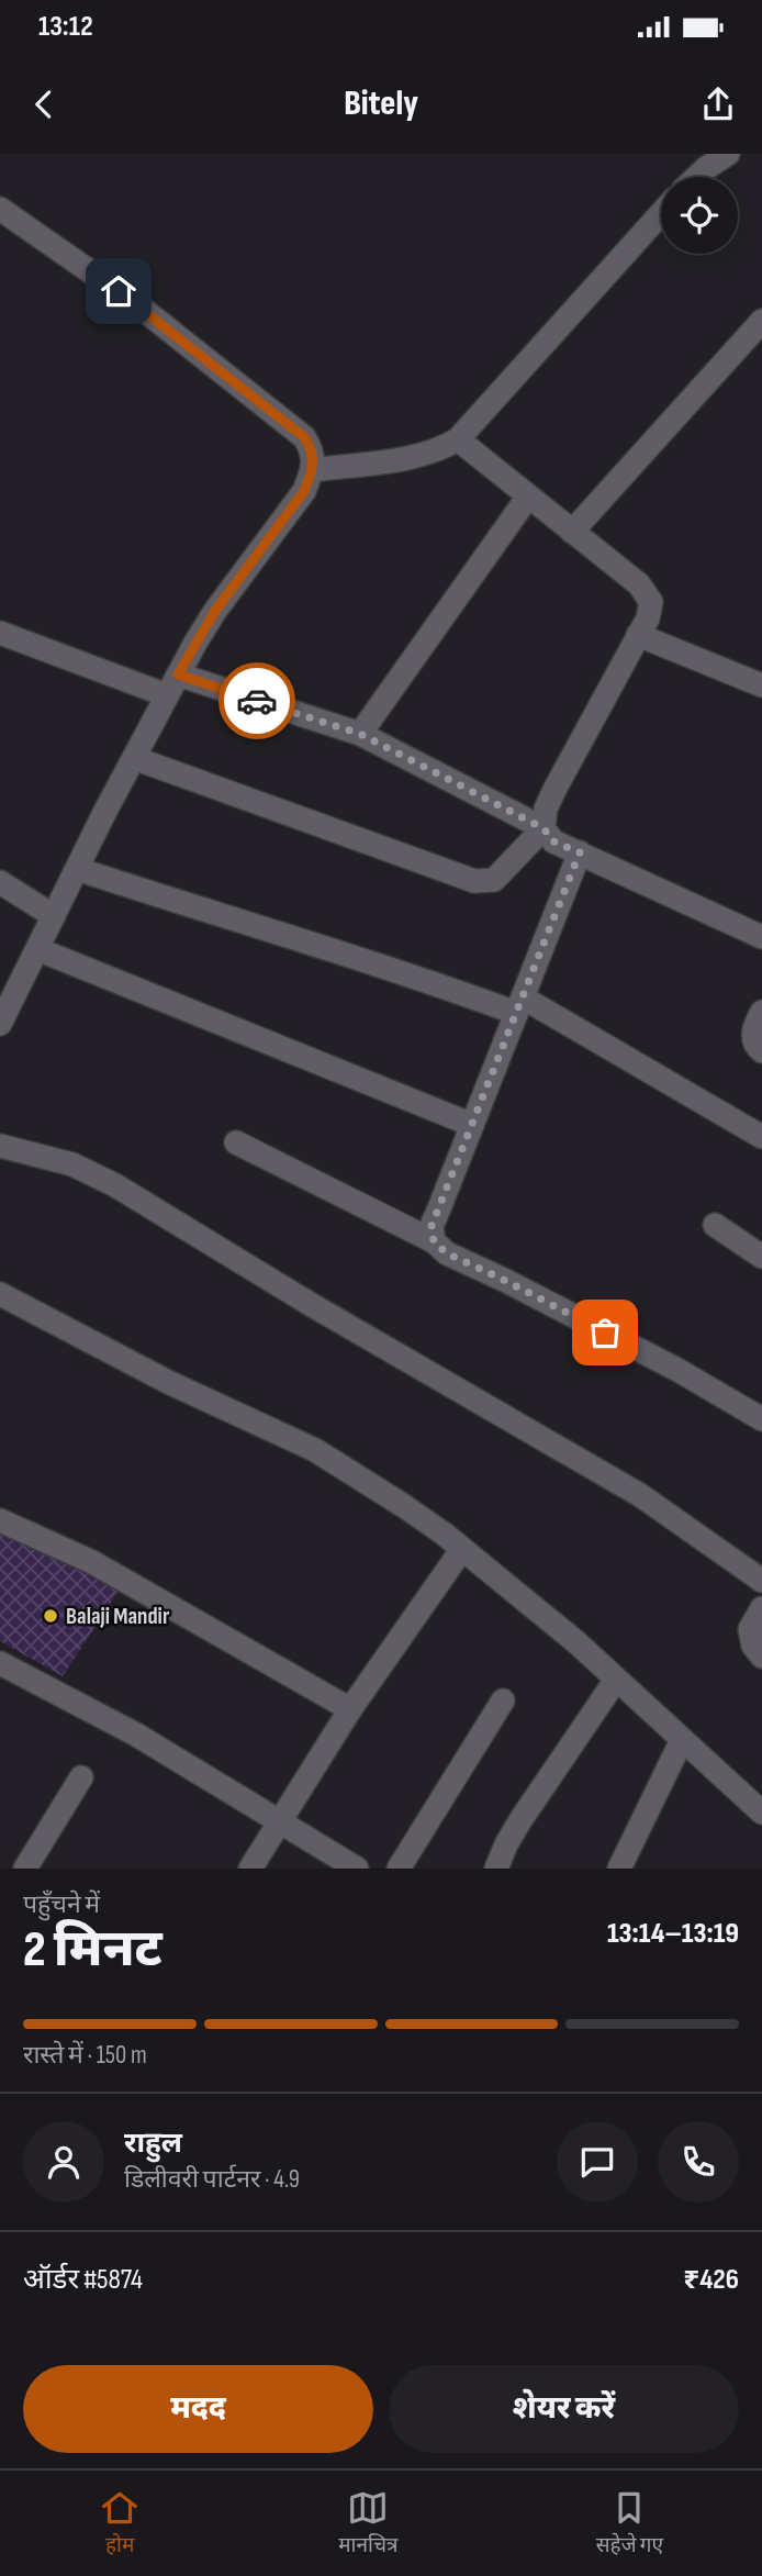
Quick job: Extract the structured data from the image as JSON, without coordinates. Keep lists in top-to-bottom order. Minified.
{"places":["Balaji Mandir"],"page":{"status":"13:12","header":"Bitely","heading":["2 मिनट","पहुँचने में","13:14–13:19"],"panel":["राहुल","डिलीवरी पार्टनर · 4.9","ऑर्डर #5874","₹426"],"bar":"रास्ते में · 150 m","buttons":["मदद","शेयर करें"],"tabs":["होम","मानचित्र","सहेजे गए"]}}
